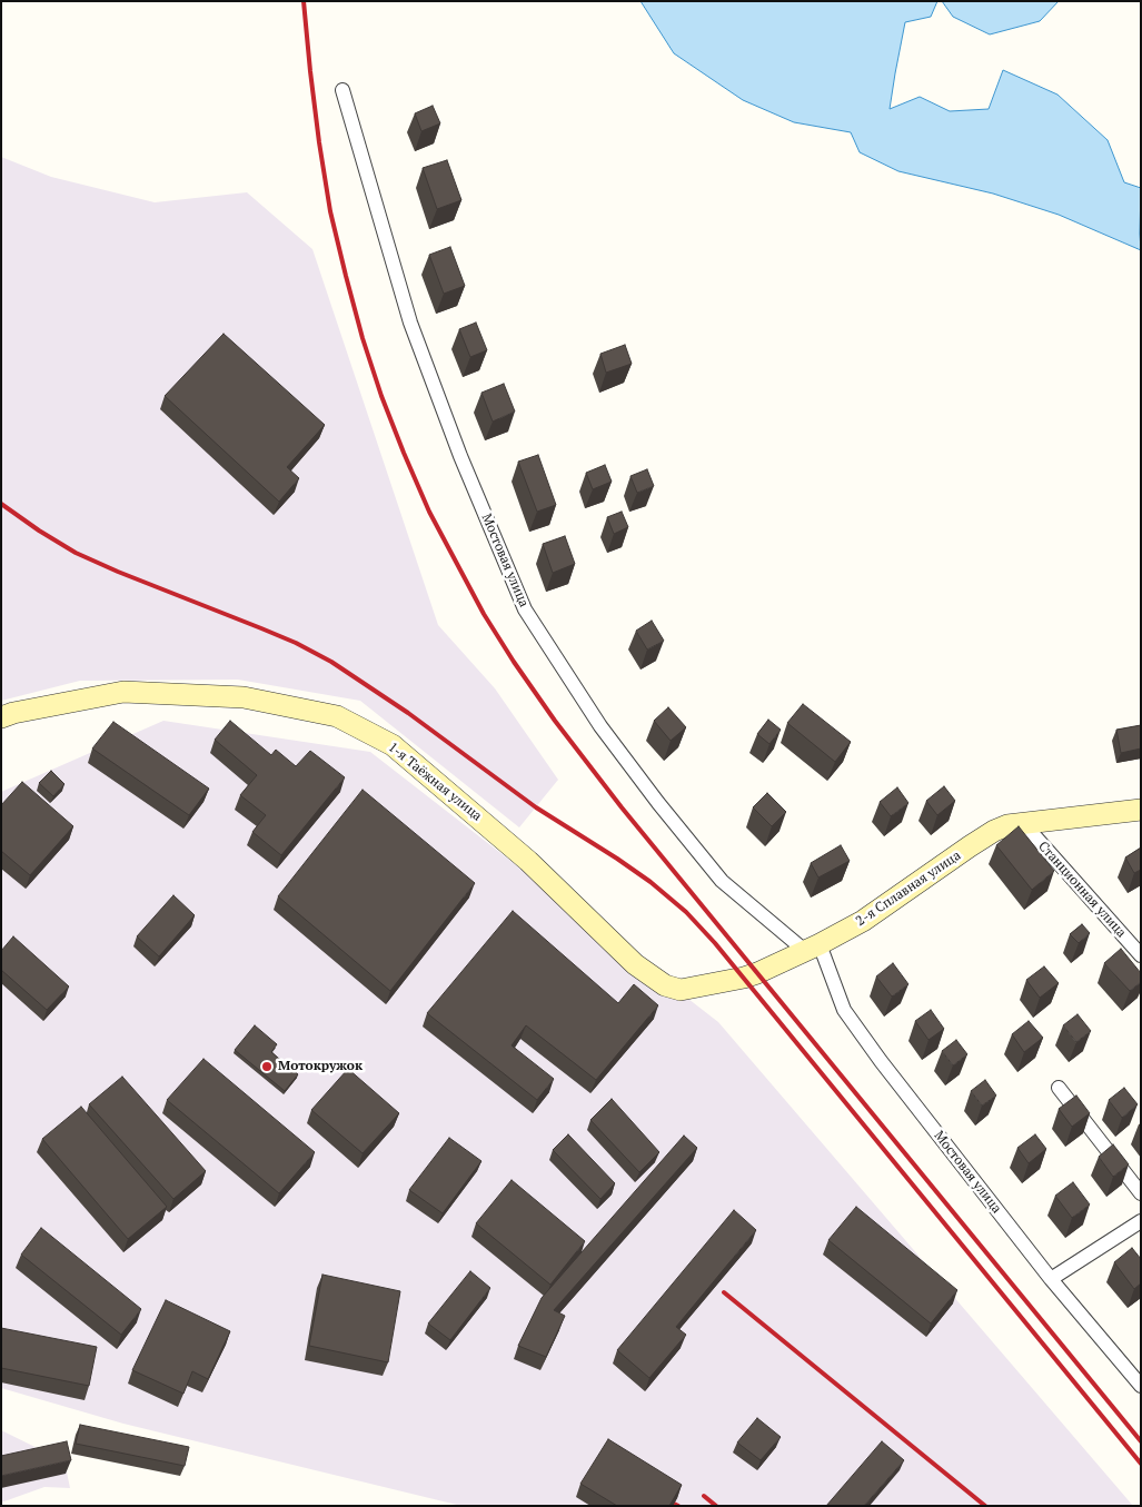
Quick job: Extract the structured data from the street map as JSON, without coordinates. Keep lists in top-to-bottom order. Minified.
{"streets":{"street":["Мостовая улица","1-я Таёжная улица","2-я Сплавная улица","Станционная улица"]},"crossings":[["Мостовая улица","2-я Сплавная улица"],["1-я Таёжная улица","2-я Сплавная улица"],["2-я Сплавная улица","Станционная улица"]],"places":["Мотокружок"]}
